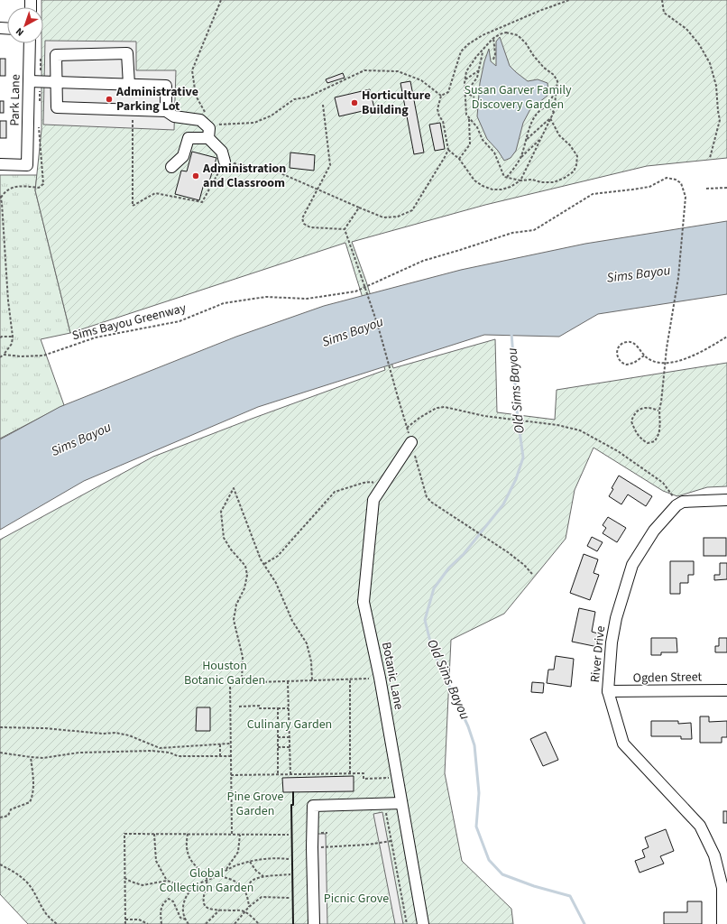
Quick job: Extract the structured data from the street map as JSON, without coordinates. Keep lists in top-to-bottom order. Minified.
{"streets":{"street":["Park Lane","River Drive","Botanic Lane","Ogden Street"],"path":["Sims Bayou Greenway"]},"crossings":[["River Drive","Ogden Street"]],"water":["Sims Bayou","Old Sims Bayou"],"parks":["Susan Garver Family Discovery Garden","Houston Botanic Garden","Culinary Garden","Pine Grove Garden","Global Collection Garden","Picnic Grove"],"places":["Administrative Parking Lot","Horticulture Building","Administration and Classroom"],"north":"bottom left"}
